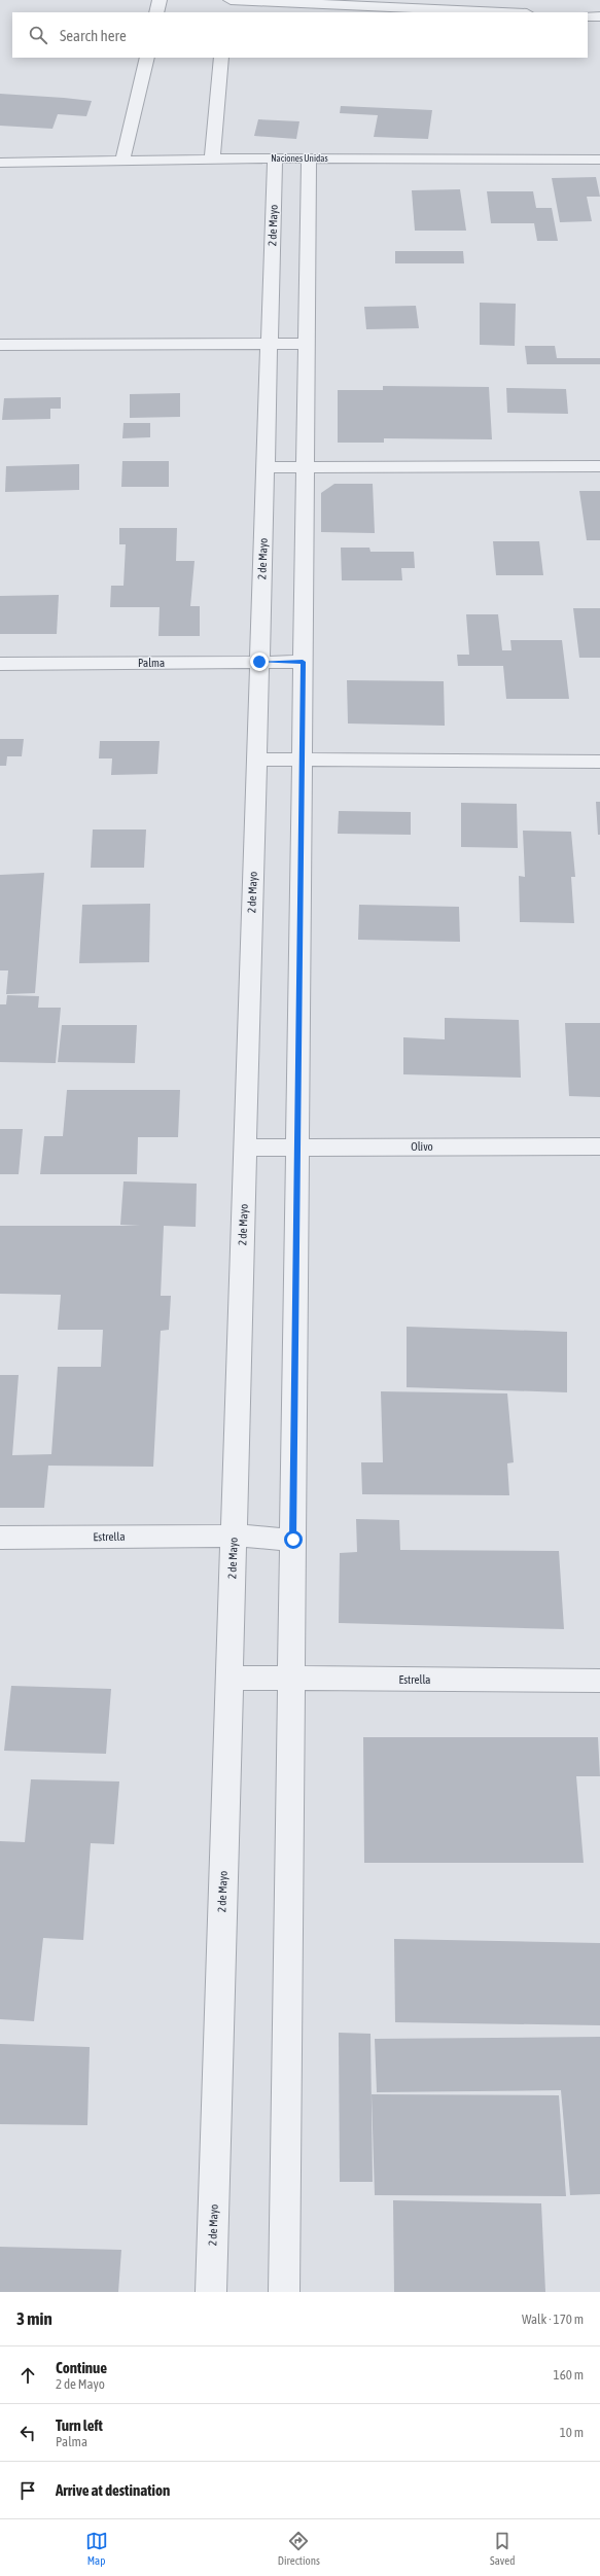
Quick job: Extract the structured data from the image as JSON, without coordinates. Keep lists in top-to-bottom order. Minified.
{"streets":{"street":["Naciones Unidas","2 de Mayo","Palma","Olivo","Estrella"]},"crossings":[["Naciones Unidas","2 de Mayo"],["2 de Mayo","Palma"],["2 de Mayo","Olivo"],["2 de Mayo","Estrella"]],"page":{"search":"Search here","heading":["3 min","Walk · 170 m"],"list":[["Continue","2 de Mayo","160 m"],["Turn left","Palma","10 m"],"Arrive at destination"],"nav":["Map","Directions","Saved"]}}
